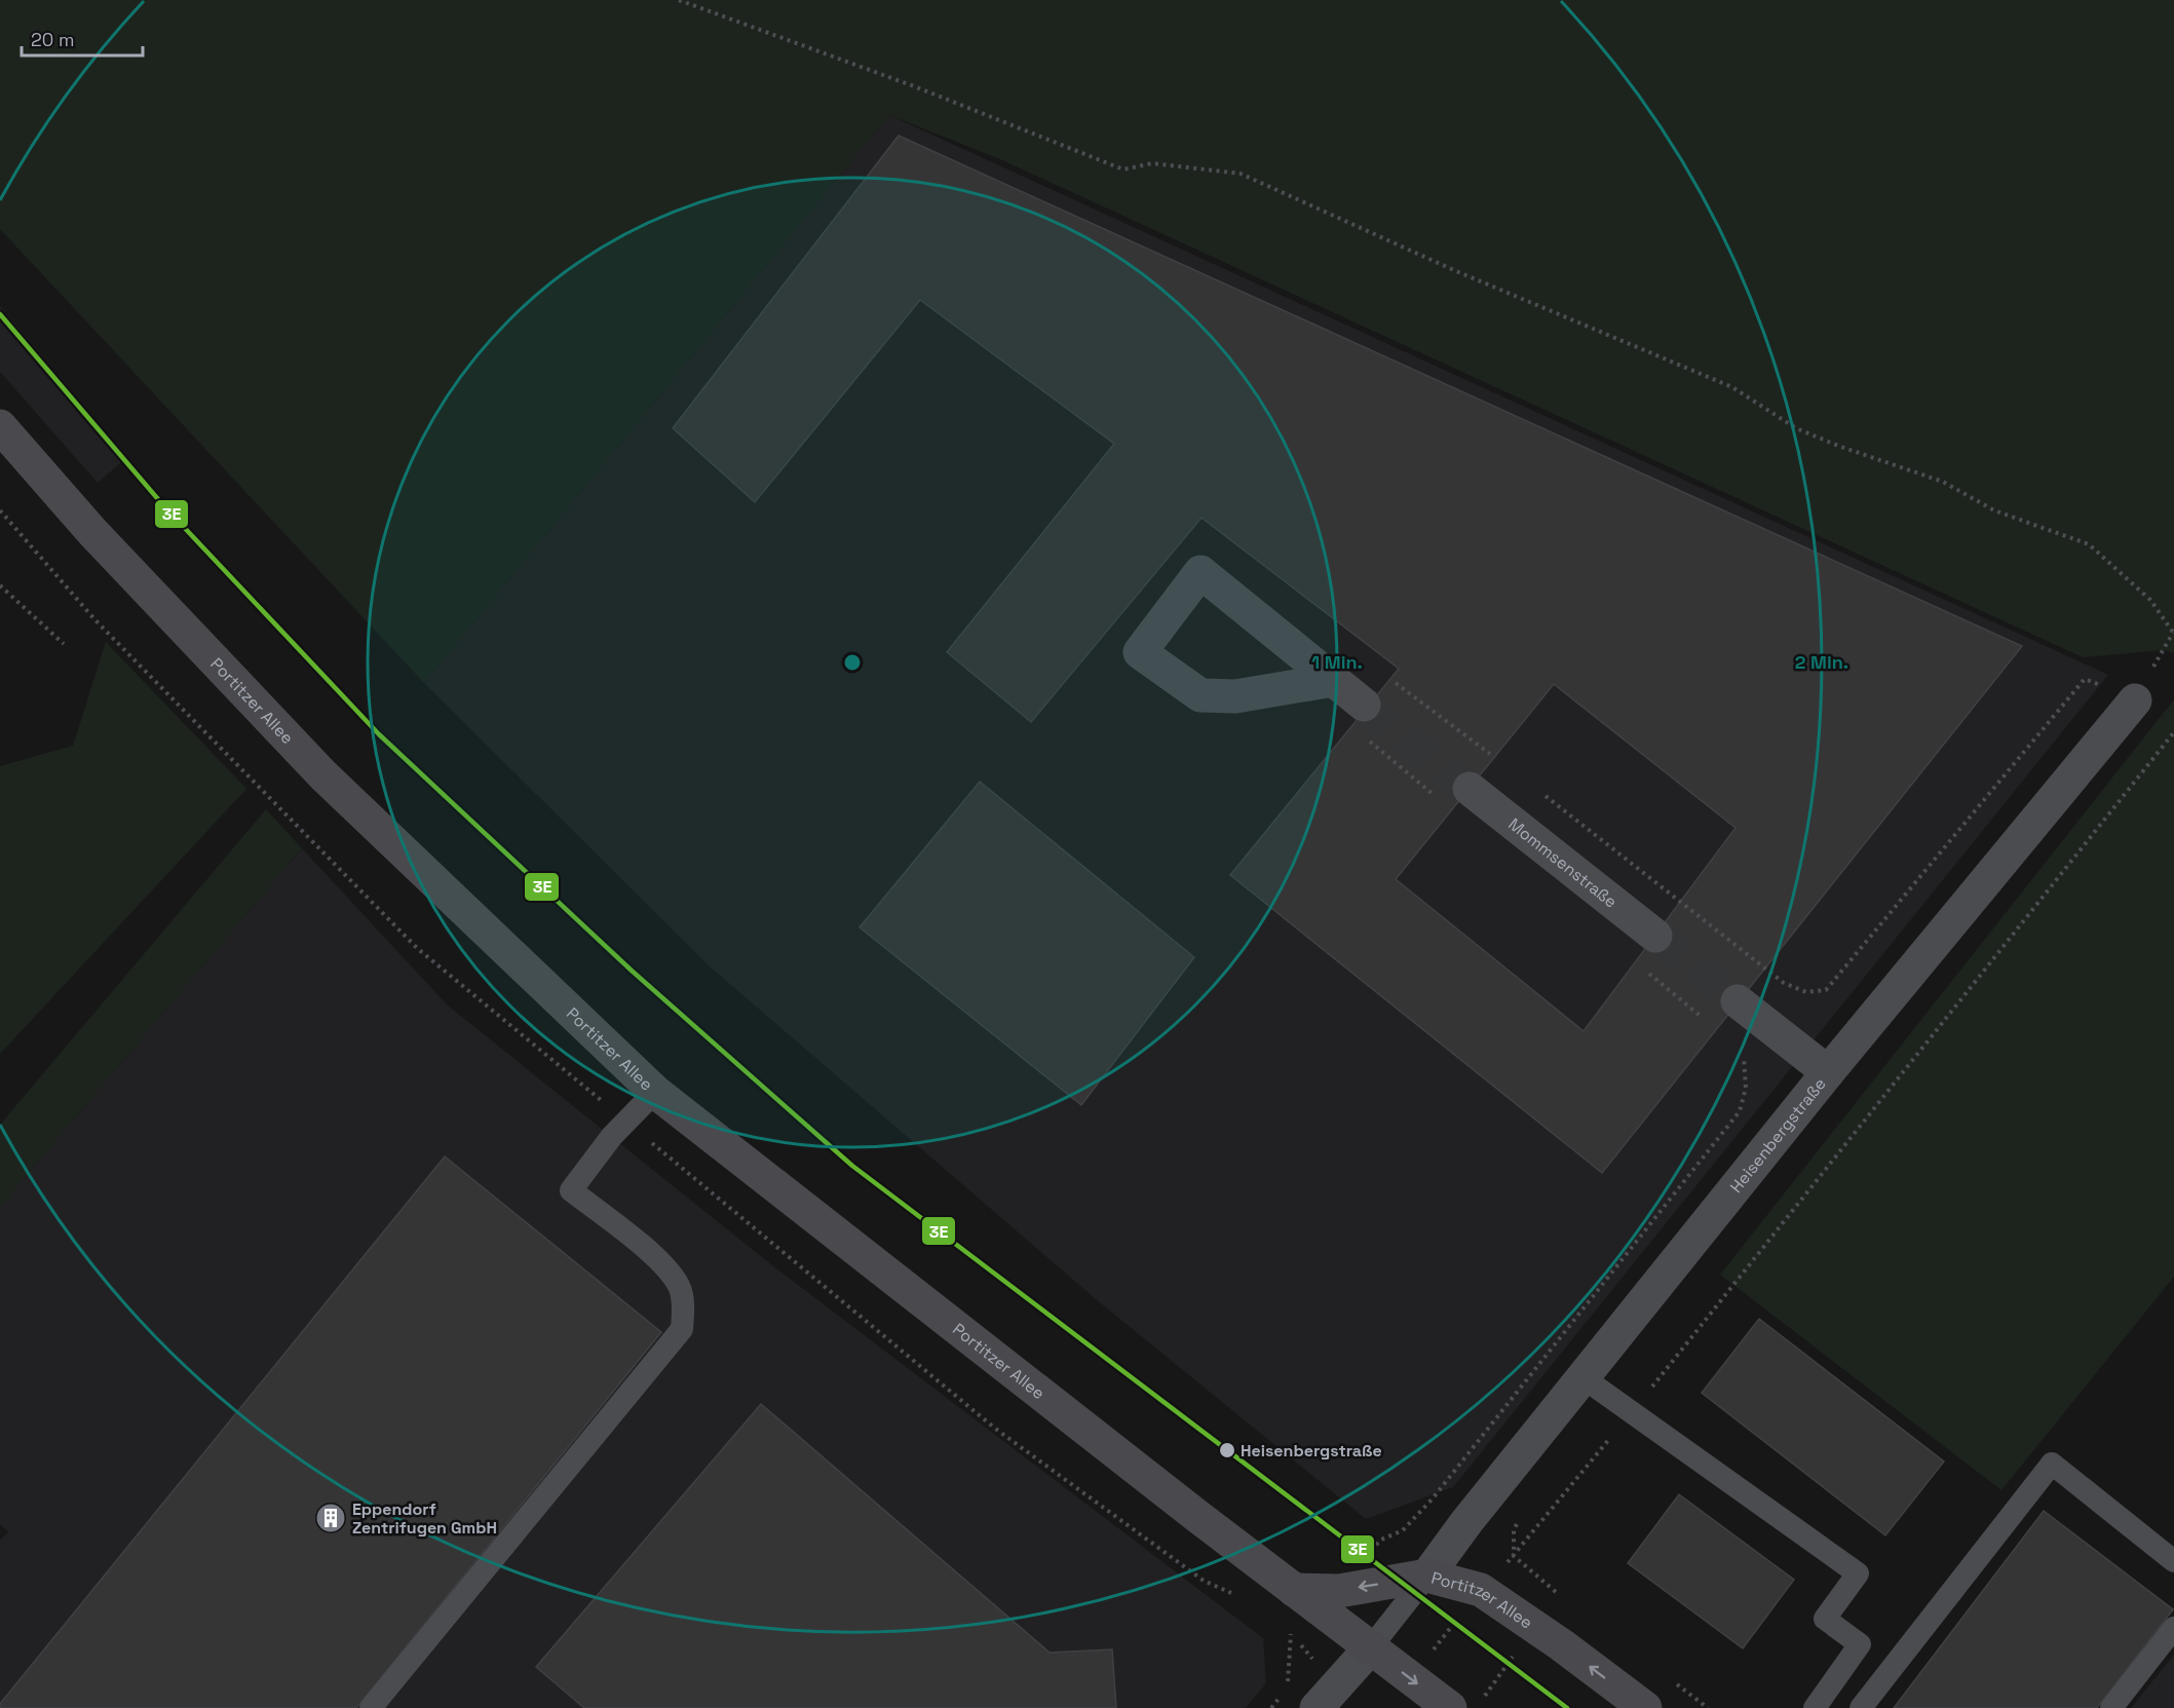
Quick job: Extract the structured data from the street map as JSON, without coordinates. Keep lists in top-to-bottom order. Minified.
{"streets":{"main road":["Portitzer Allee"],"street":["Mommsenstraße","Heisenbergstraße"]},"crossings":[["Portitzer Allee","Heisenbergstraße"]],"places":{"other":["Heisenbergstraße"],"building":["Eppendorf Zentrifugen GmbH"]},"lines":["transit line 3E"],"scale_bar":"20 m","rings":["1 Min.","2 Min."]}
